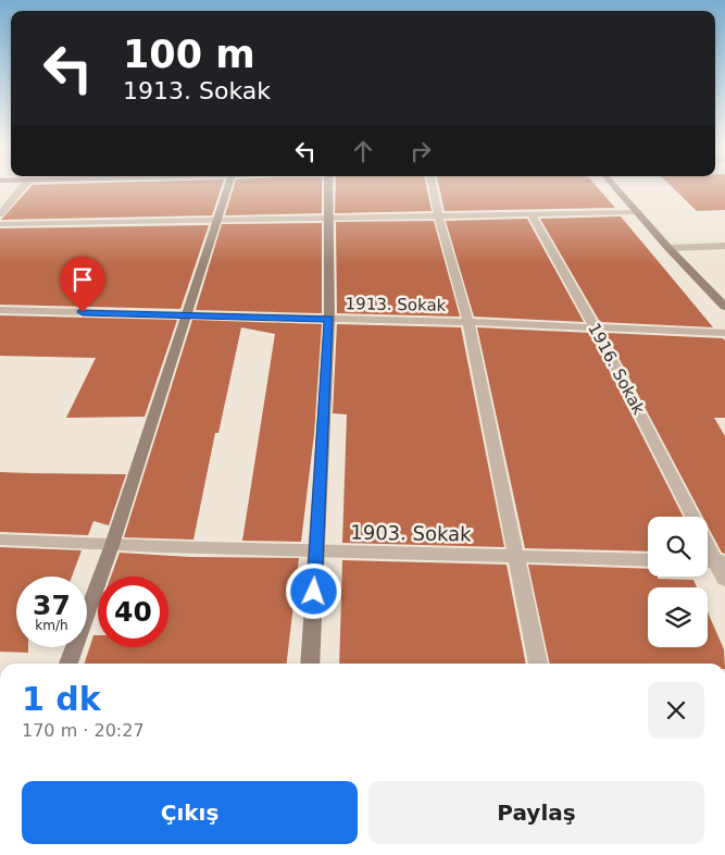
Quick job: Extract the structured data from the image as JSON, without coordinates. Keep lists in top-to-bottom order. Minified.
{"streets":{"street":["1913. Sokak","1916. Sokak","1903. Sokak"]},"crossings":[["1913. Sokak","1916. Sokak"]],"page":{"turn":["100 m","1913. Sokak"],"speed":"37 km/h","limit":"40","heading":["1 dk","170 m · 20:27"],"buttons":["Çıkış","Paylaş"]}}
